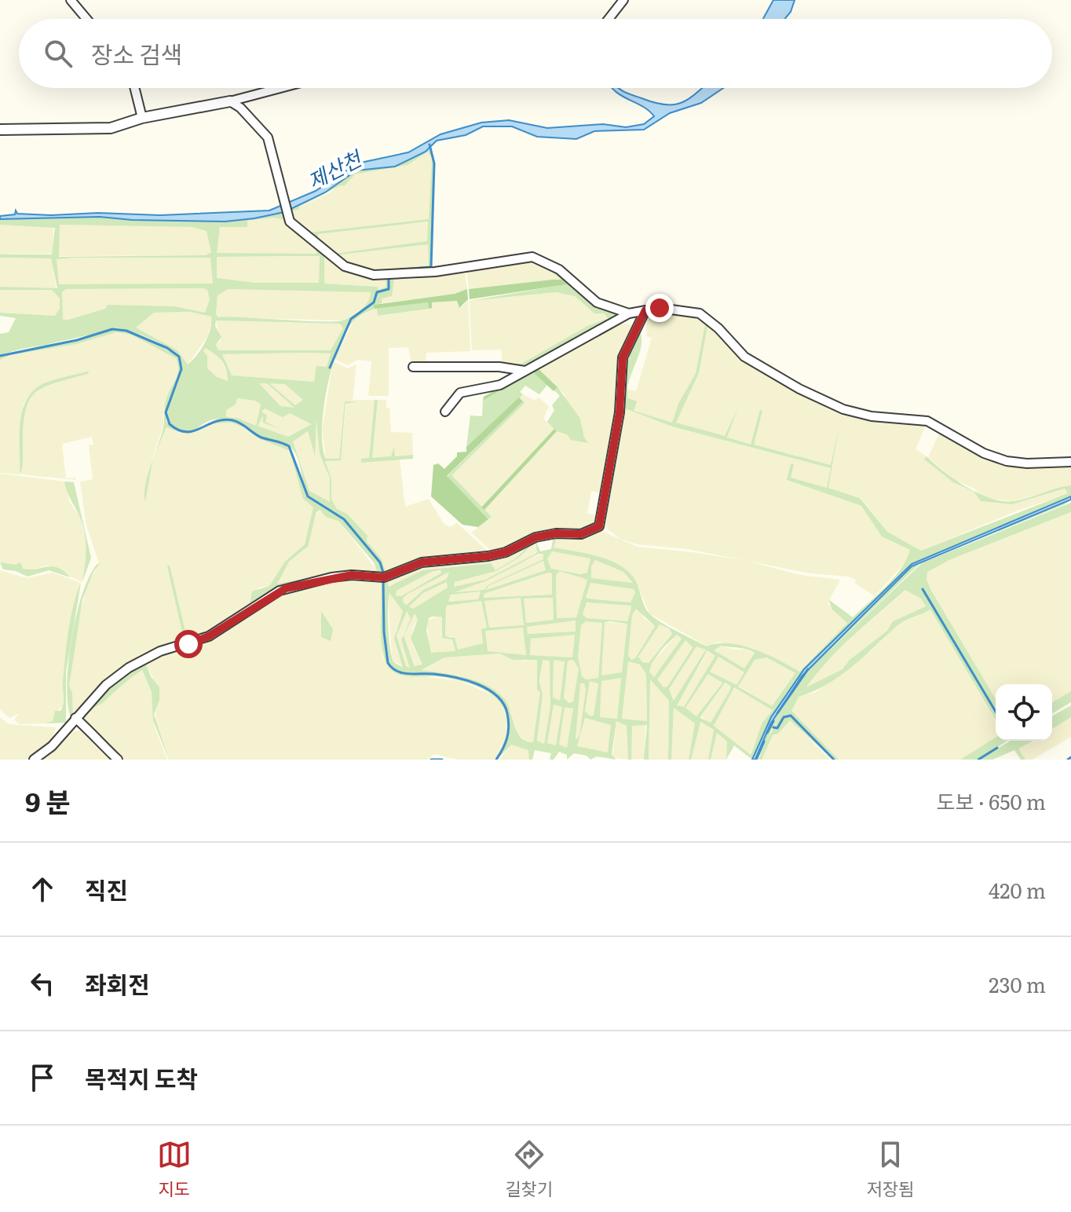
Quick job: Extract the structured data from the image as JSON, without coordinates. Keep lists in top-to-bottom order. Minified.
{"water":["제산천"],"page":{"search":"장소 검색","heading":["9 분","도보 · 650 m"],"list":[["직진","420 m"],["좌회전","230 m"],"목적지 도착"],"nav":["지도","길찾기","저장됨"]}}
